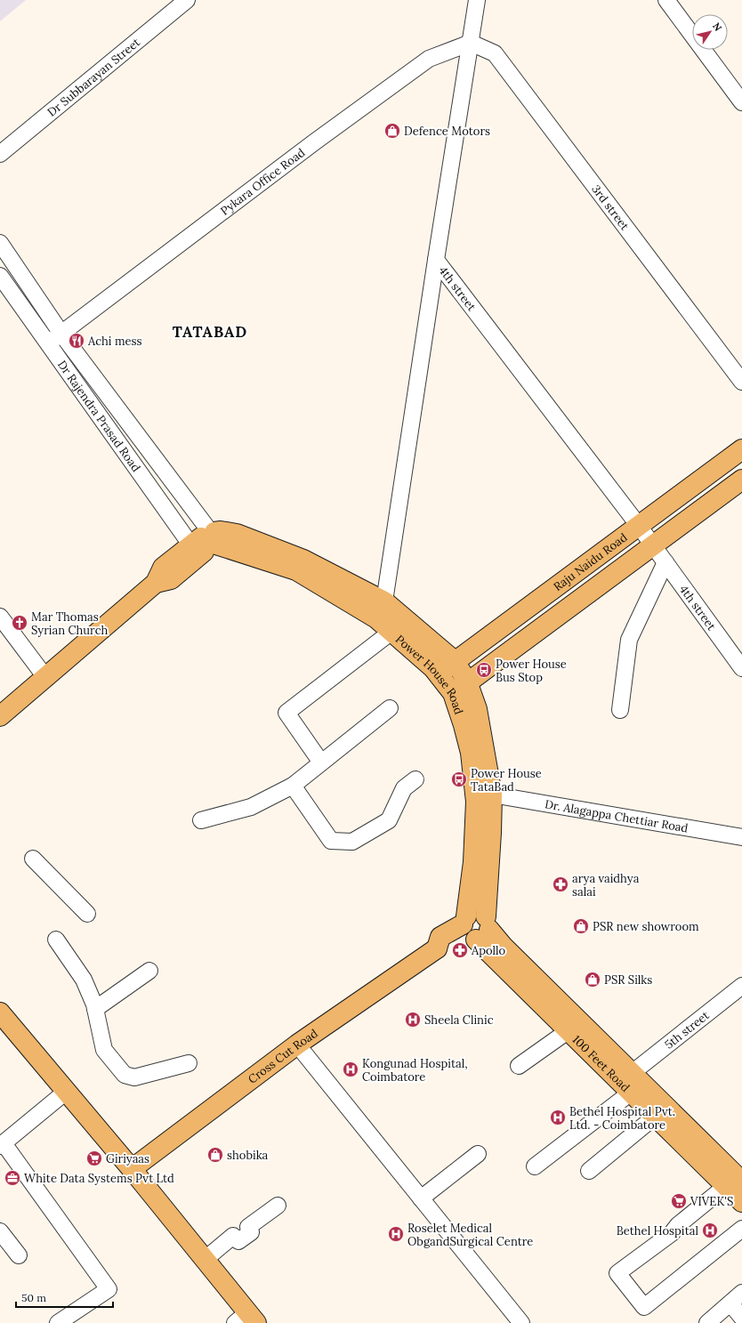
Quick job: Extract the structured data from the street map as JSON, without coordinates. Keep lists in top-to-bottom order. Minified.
{"streets":{"main road":["Raju Naidu Road","Power House Road","Cross Cut Road","100 Feet Road"],"street":["Dr Subbarayan Street","Pykara Office Road","3rd street","4th street","Dr Rajendra Prasad Road","Dr. Alagappa Chettiar Road","5th street"]},"crossings":[["Pykara Office Road","3rd street"],["Pykara Office Road","4th street"],["3rd street","4th street"],["4th street","Raju Naidu Road"],["Dr Rajendra Prasad Road","Power House Road"],["Raju Naidu Road","Power House Road"],["Power House Road","Dr. Alagappa Chettiar Road"],["Power House Road","Cross Cut Road"],["Power House Road","100 Feet Road"],["5th street","100 Feet Road"],["Cross Cut Road","100 Feet Road"]],"districts":["TATABAD"],"places":{"shop":["Defence Motors","PSR new showroom","PSR Silks","shobika"],"restaurant":["Achi mess"],"church":["Mar Thomas Syrian Church"],"bus stop":["Power House Bus Stop","Power House TataBad"],"pharmacy":["arya vaidhya salai","Apollo"],"hospital":["Sheela Clinic","Kongunad Hospital, Coimbatore","Bethel Hospital Pvt. Ltd. - Coimbatore","Bethel Hospital","Roselet Medical ObgandSurgical Centre"],"supermarket":["Giriyaas","VIVEK'S"],"office":["White Data Systems Pvt Ltd"]},"scale_bar":"50 m","north":"top right"}
